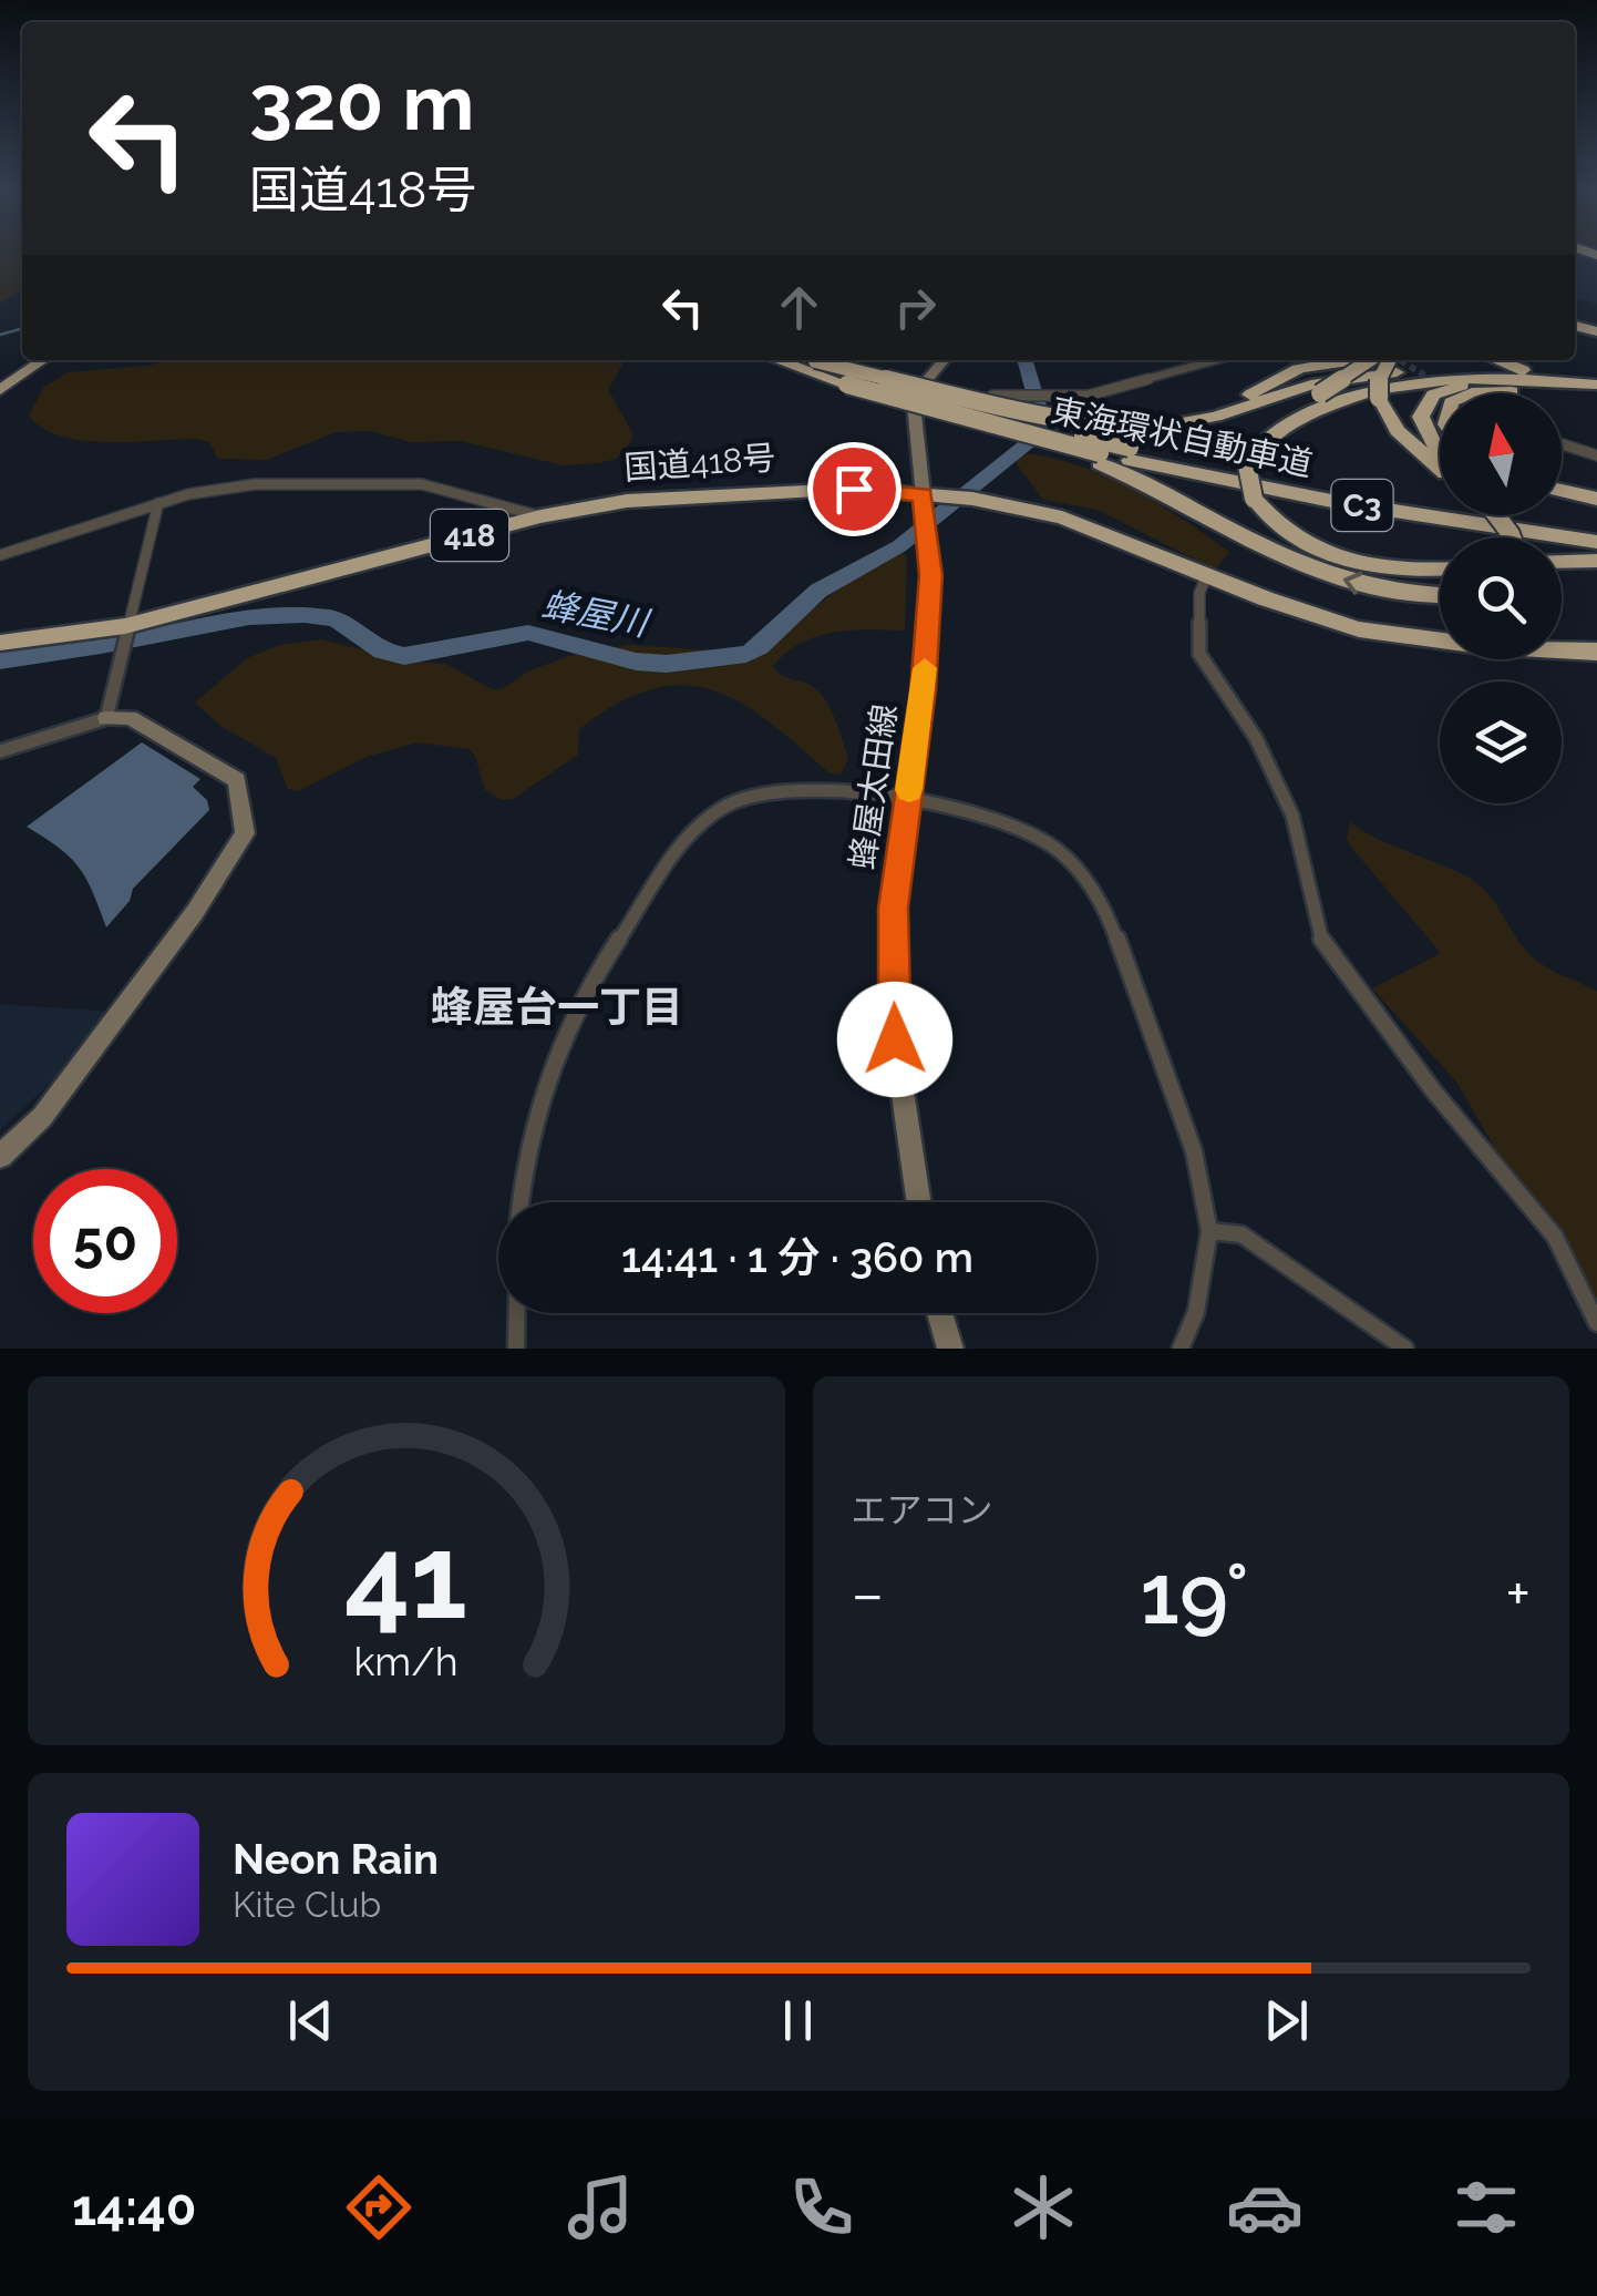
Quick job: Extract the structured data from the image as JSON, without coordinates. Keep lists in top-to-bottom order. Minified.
{"streets":{"highway":["東海環状自動車道","国道418号","C3","418"],"street":["蜂屋太田線"]},"crossings":[["国道418号","蜂屋太田線"]],"districts":["蜂屋台一丁目"],"water":["蜂屋川"],"north":"top","page":{"turn":["320 m","国道418号"],"limit":"50","trip":"14:41 · 1 分 · 360 m","tile":"エアコン","heat":["−","19°","+"],"song":["Neon Rain","Kite Club"],"tabs":"14:40","gauge":["41","km/h"]}}
